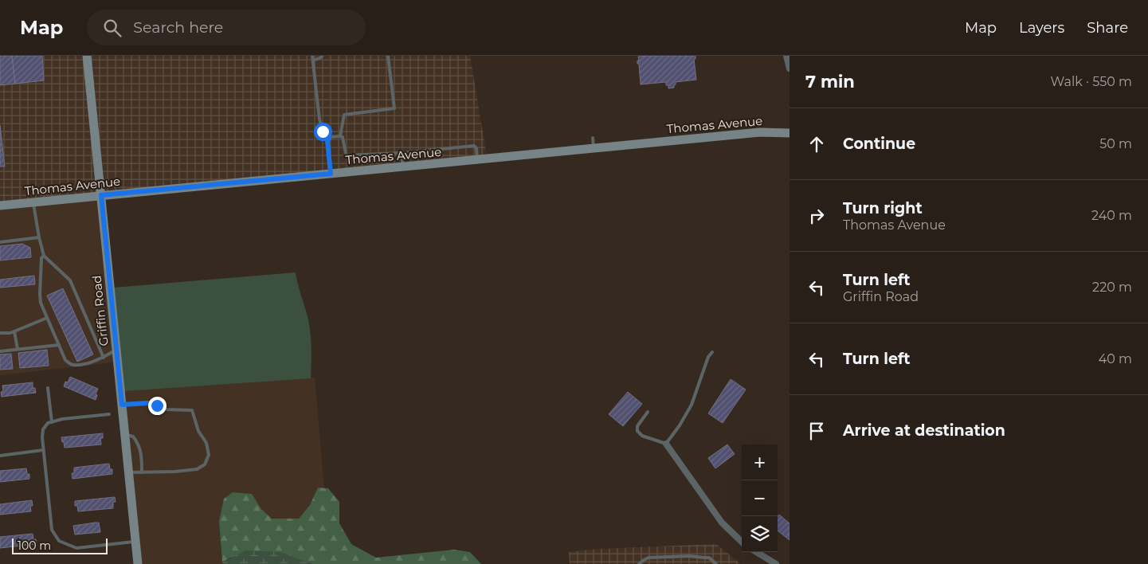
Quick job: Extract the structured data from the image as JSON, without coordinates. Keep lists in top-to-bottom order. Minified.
{"streets":{"street":["Thomas Avenue","Griffin Road"]},"crossings":[["Thomas Avenue","Griffin Road"]],"scale_bar":"100 m","page":{"header":"Map","search":"Search here","nav":["Map","Layers","Share"],"heading":["7 min","Walk · 550 m"],"list":[["Continue","50 m"],["Turn right","Thomas Avenue","240 m"],["Turn left","Griffin Road","220 m"],["Turn left","40 m"],"Arrive at destination"],"map_buttons":["+","−"],"scale":"100 m"}}
